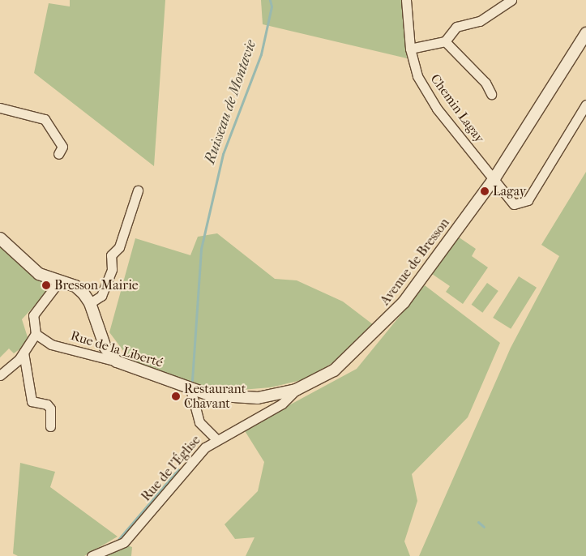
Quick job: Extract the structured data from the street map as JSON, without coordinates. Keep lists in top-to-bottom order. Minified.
{"streets":{"street":["Chemin Lagay","Avenue de Bresson","Rue de la Liberté","Rue de l'Église"]},"crossings":[["Chemin Lagay","Avenue de Bresson"],["Avenue de Bresson","Rue de la Liberté"],["Avenue de Bresson","Rue de l'Église"]],"water":["Ruisseau de Montavie"],"places":["Lagay","Bresson Mairie","Restaurant Chavant"]}
